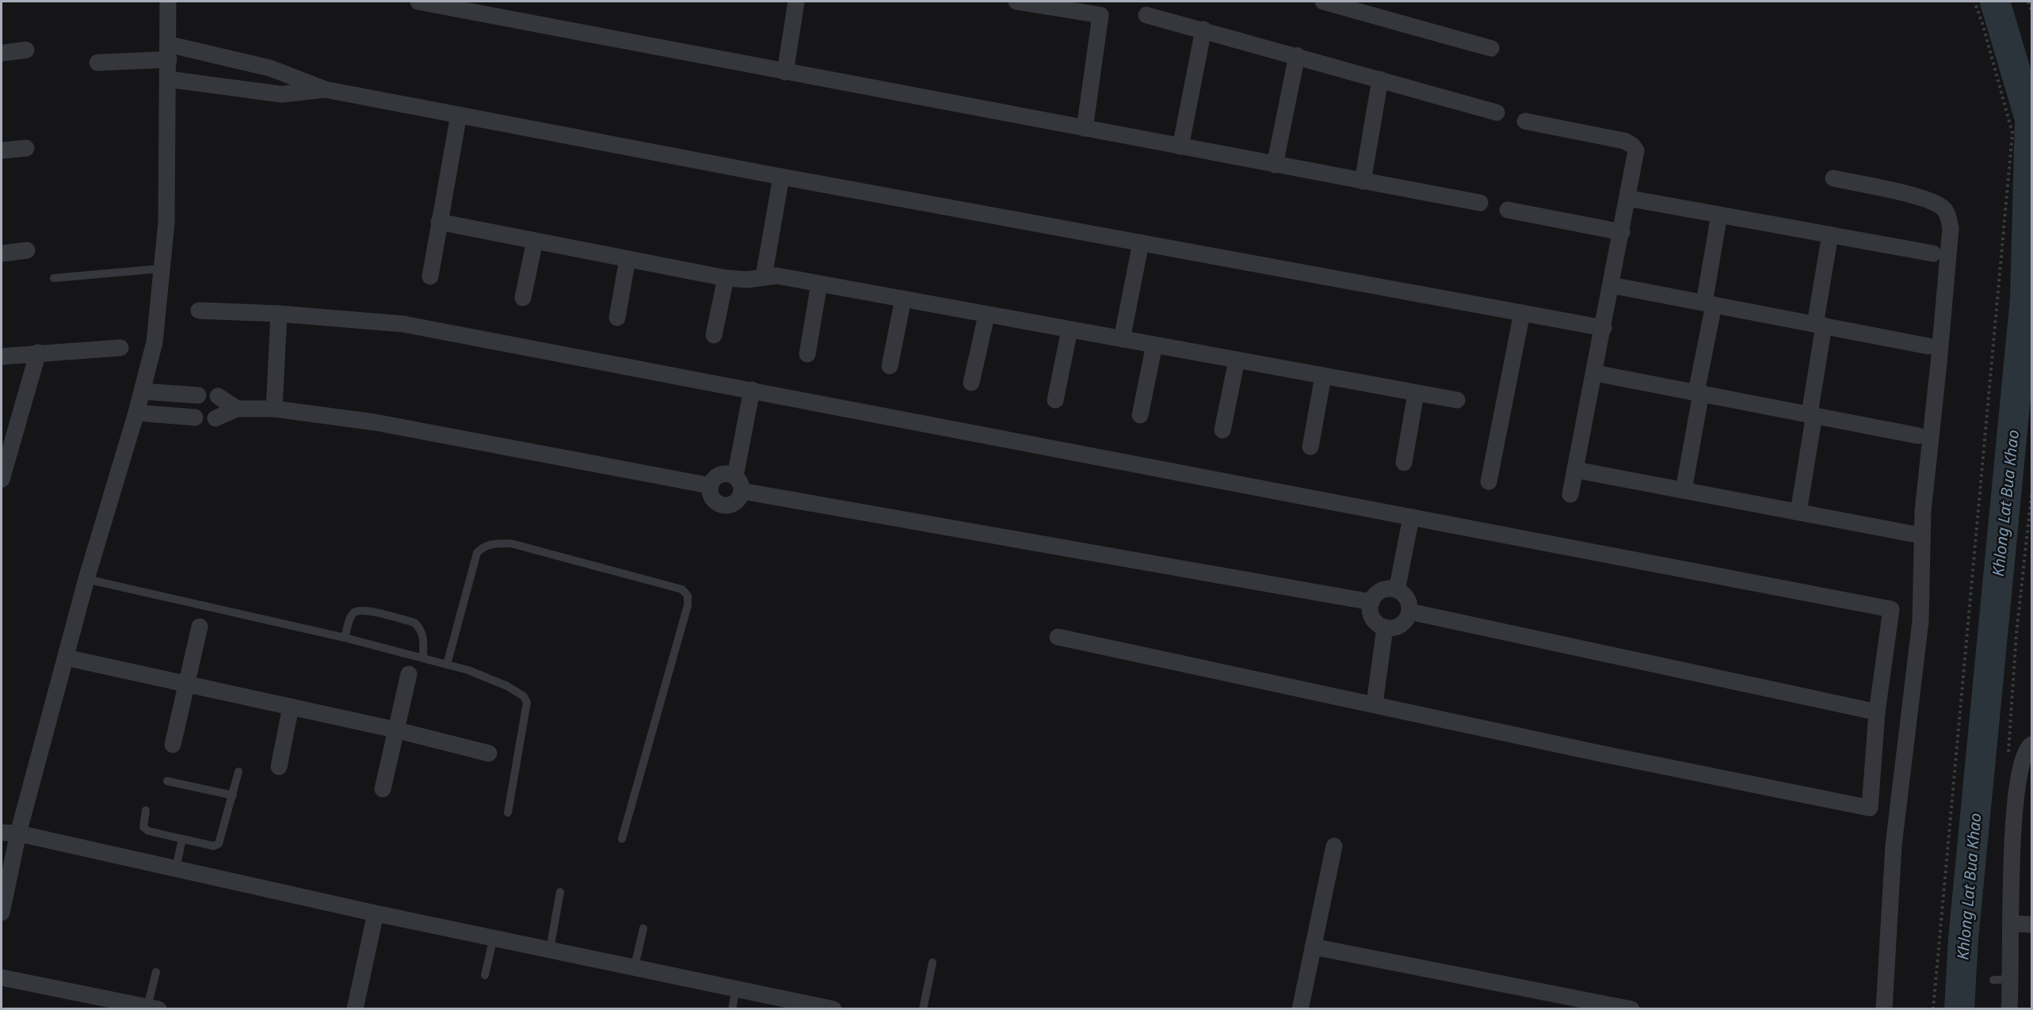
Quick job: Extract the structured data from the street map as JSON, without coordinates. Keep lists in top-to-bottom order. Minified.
{"water":["Khlong Lat Bua Khao"]}
